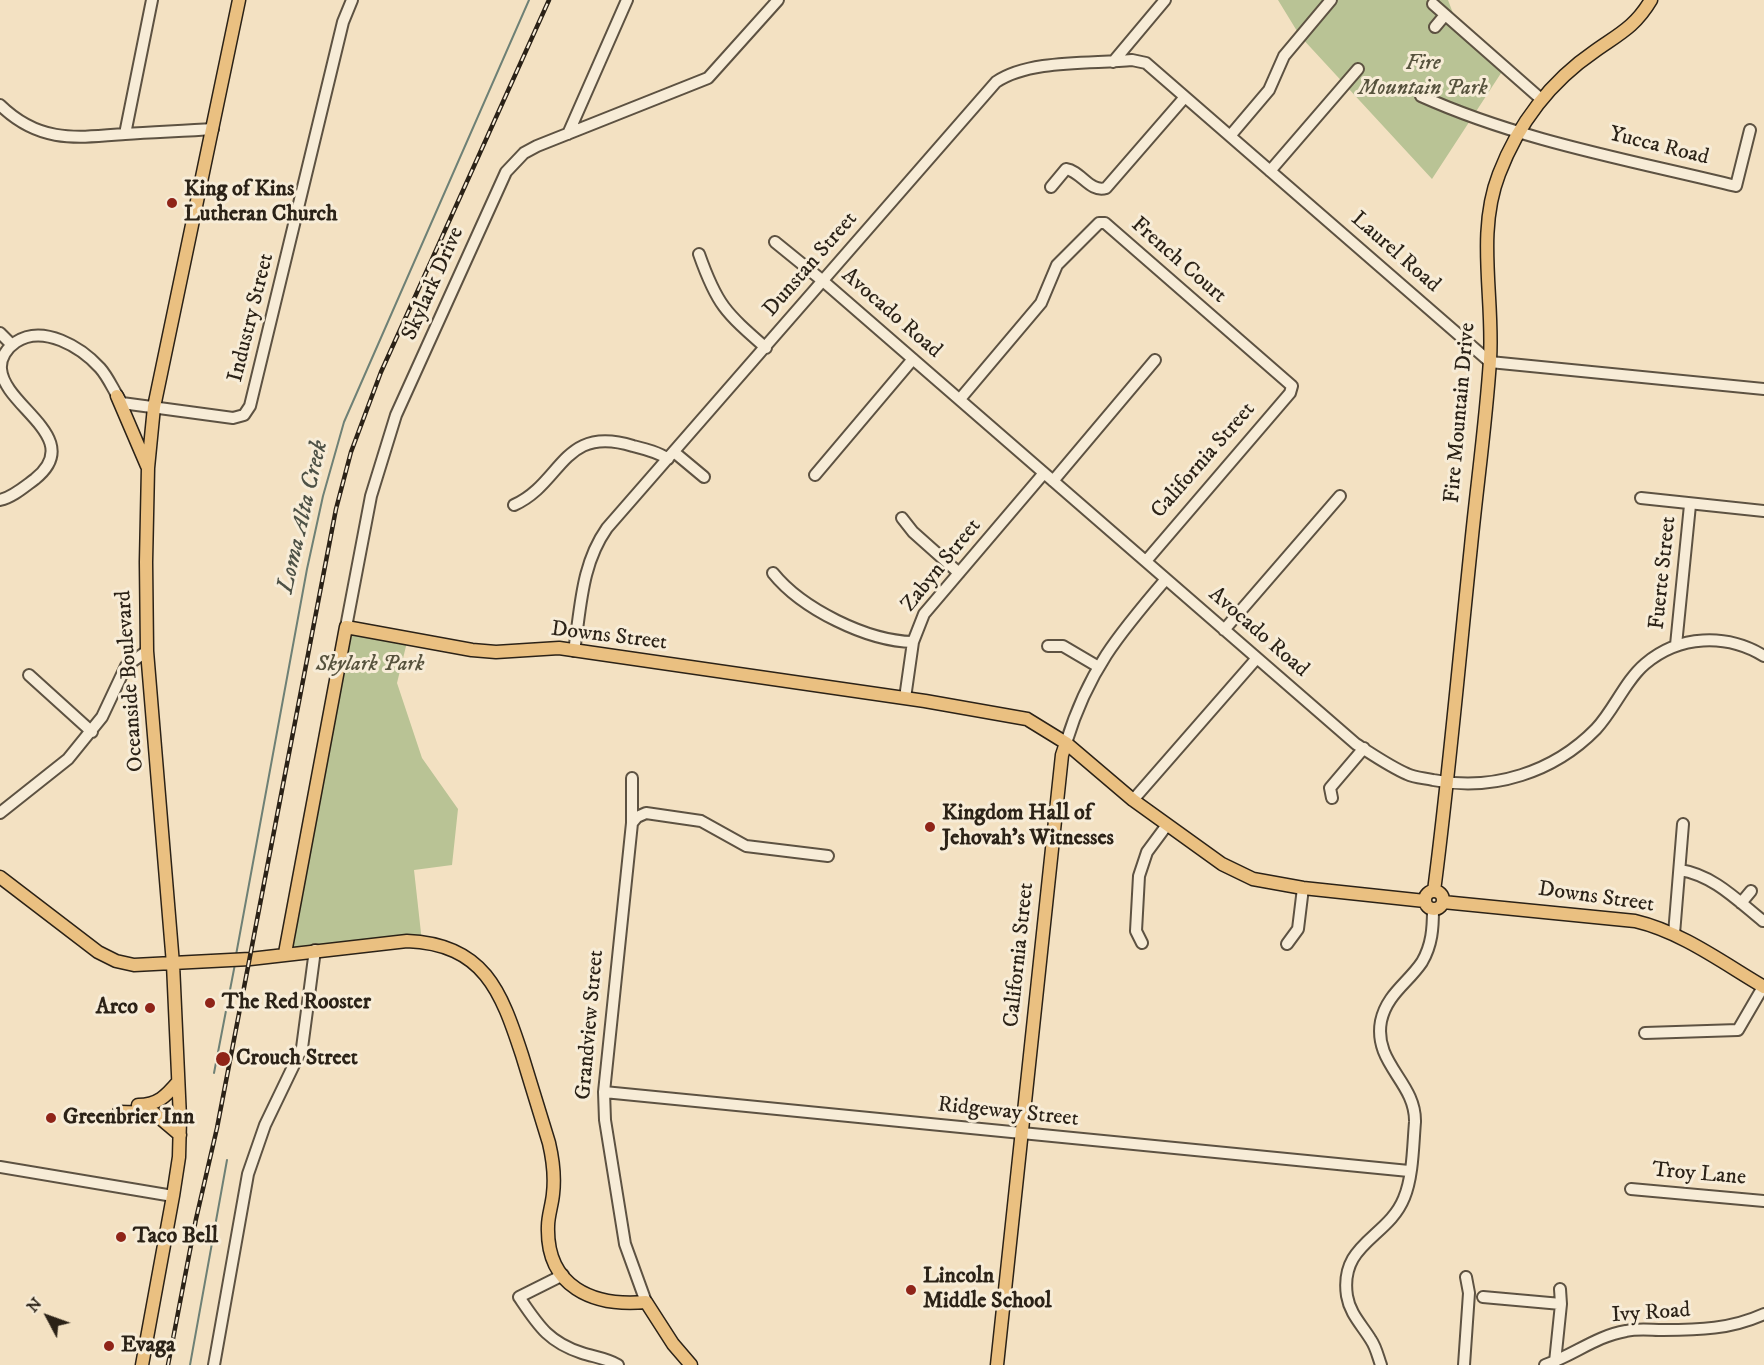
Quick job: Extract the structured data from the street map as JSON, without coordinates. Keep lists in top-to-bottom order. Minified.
{"streets":{"main road":["Fire Mountain Drive","California Street","Downs Street","Oceanside Boulevard","Grandview Street"],"street":["Yucca Road","Laurel Road","French Court","Dunstan Street","Skylark Drive","Avocado Road","Industry Street","Zabyn Street","Fuerte Street","Ridgeway Street","Troy Lane","Ivy Road"]},"crossings":[["Yucca Road","Fire Mountain Drive"],["Laurel Road","Dunstan Street"],["Laurel Road","Fire Mountain Drive"],["French Court","Avocado Road"],["French Court","California Street"],["Dunstan Street","Avocado Road"],["Dunstan Street","Downs Street"],["Skylark Drive","Downs Street"],["Avocado Road","Fire Mountain Drive"],["Avocado Road","California Street"],["Avocado Road","Zabyn Street"],["Avocado Road","Fuerte Street"],["Industry Street","Oceanside Boulevard"],["Fire Mountain Drive","Downs Street"],["California Street","Downs Street"],["California Street","Ridgeway Street"],["Zabyn Street","Downs Street"],["Grandview Street","Ridgeway Street"]],"water":["Loma Alta Creek"],"parks":["Fire Mountain Park","Skylark Park"],"places":["King of Kins Lutheran Church","Kingdom Hall of Jehovah's Witnesses","The Red Rooster","Arco","Crouch Street","Greenbrier Inn","Taco Bell","Lincoln Middle School","Evaga"],"north":"top left"}
